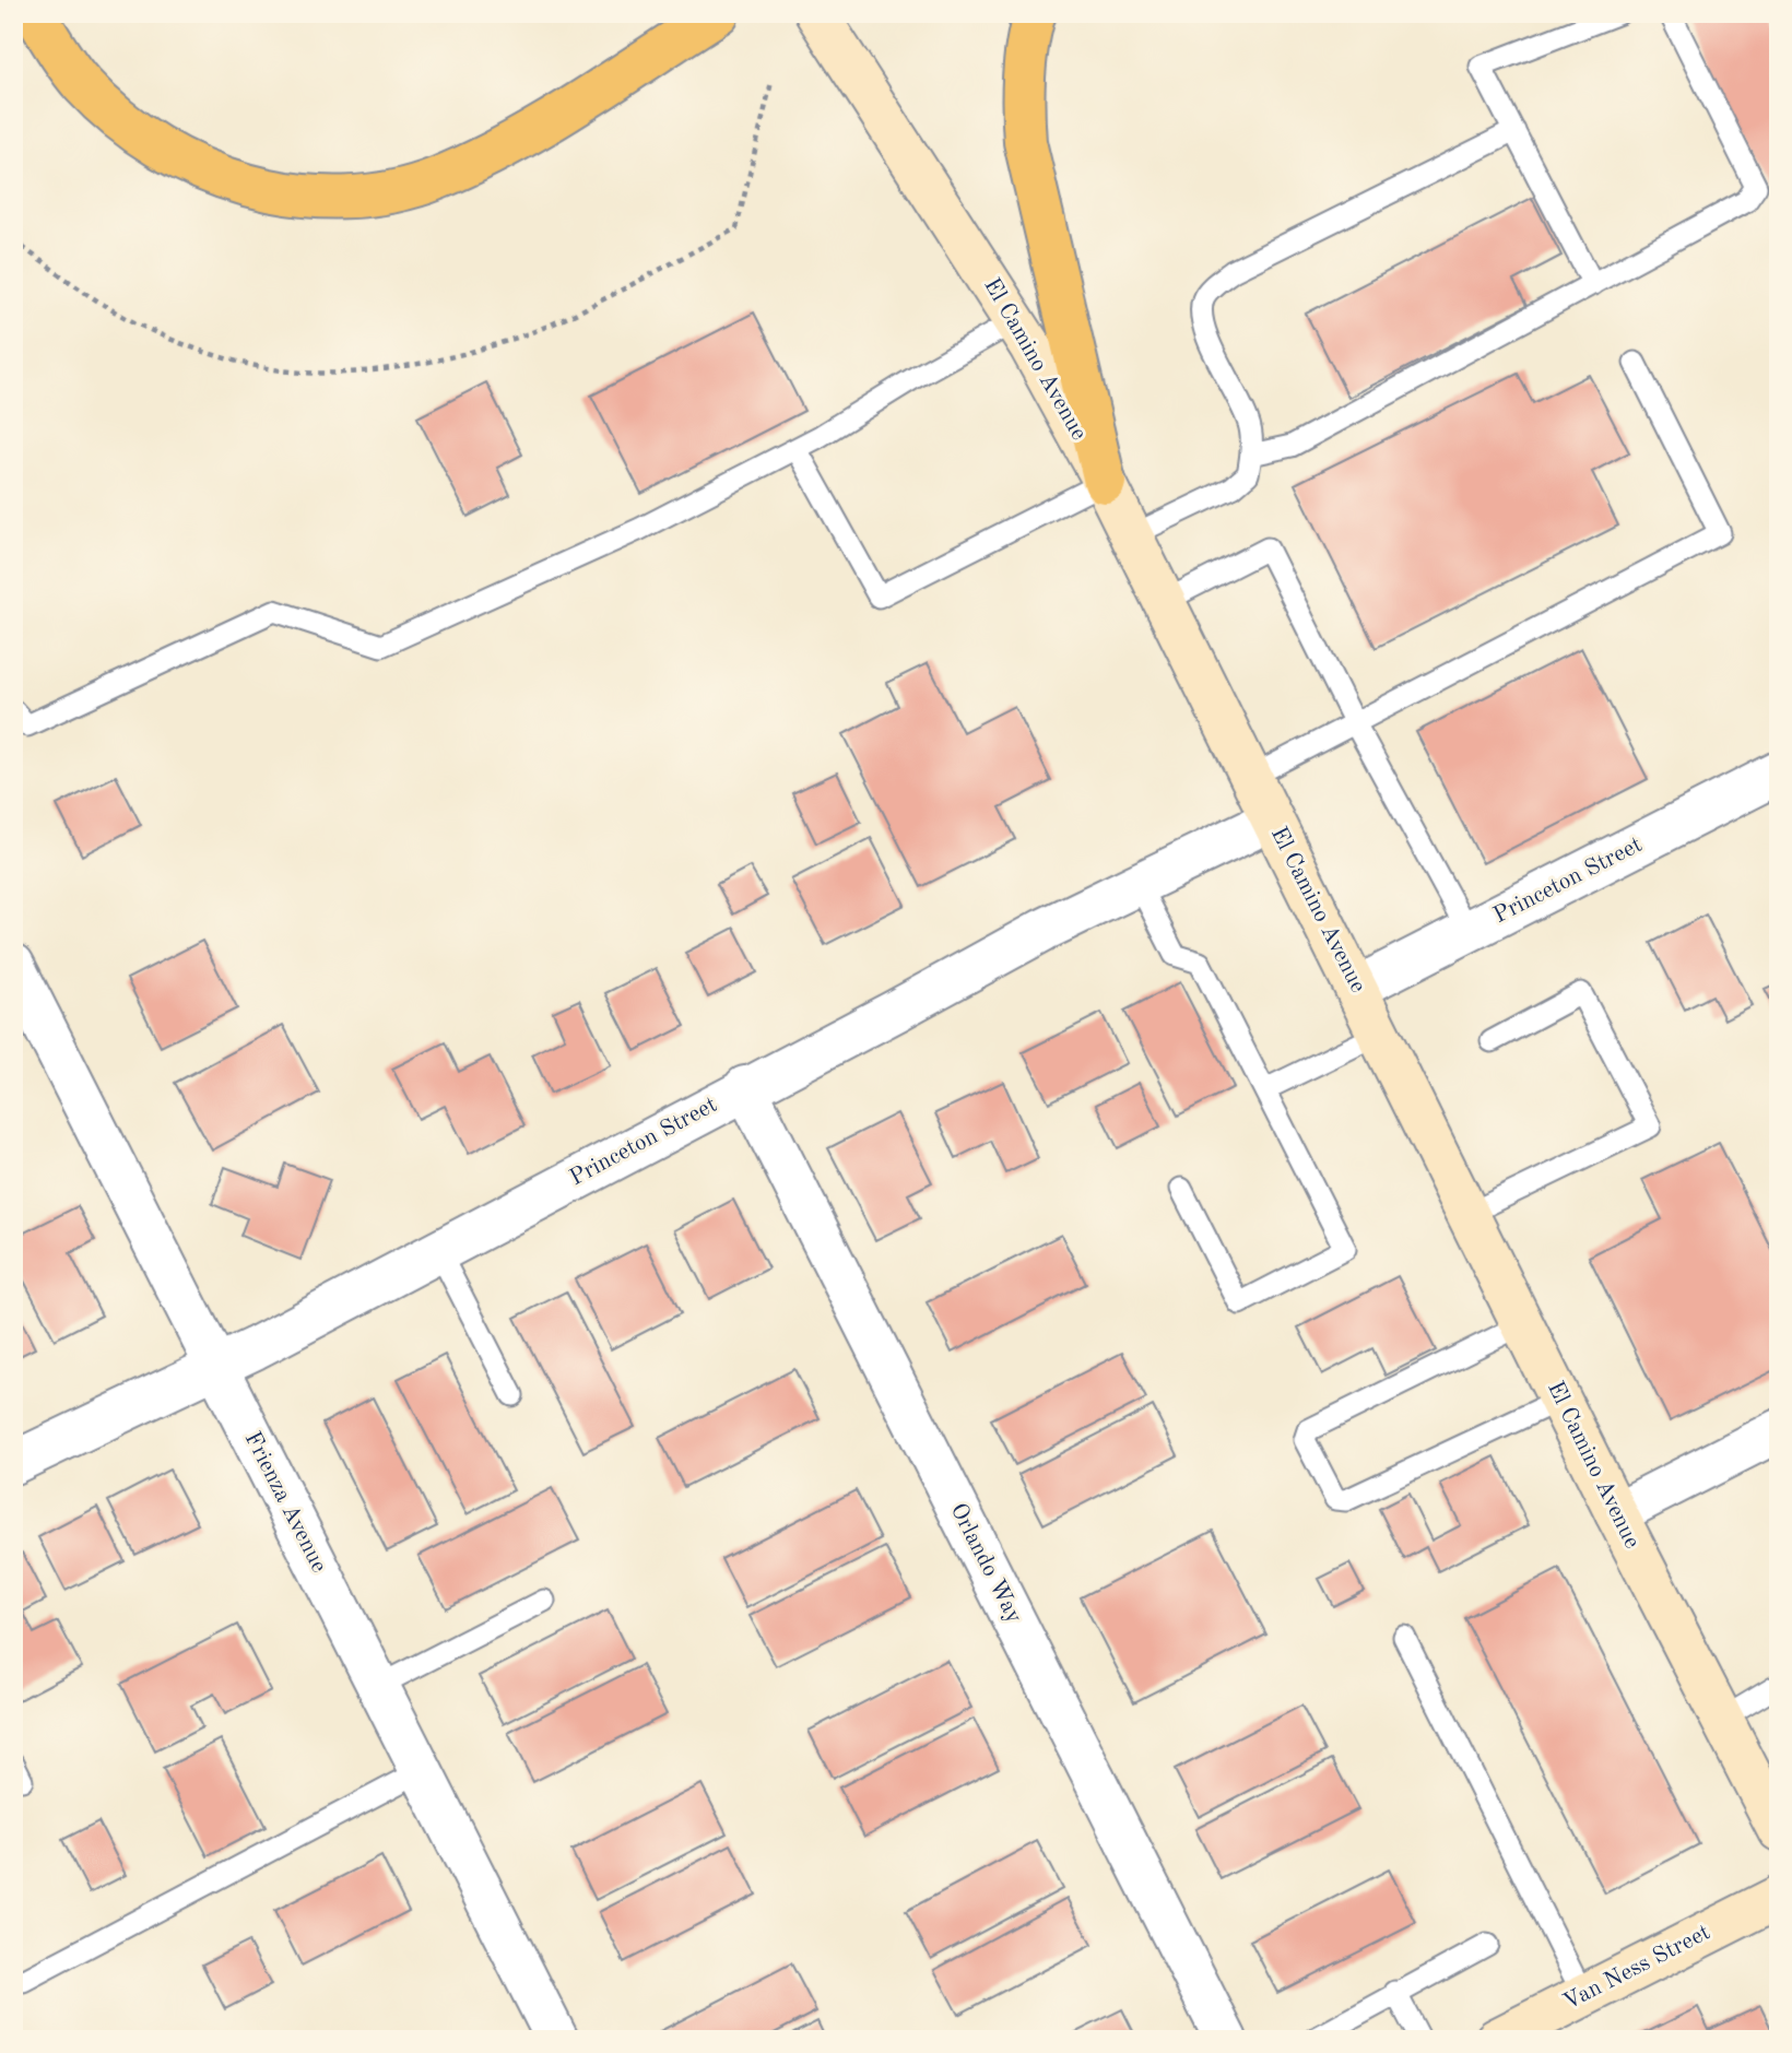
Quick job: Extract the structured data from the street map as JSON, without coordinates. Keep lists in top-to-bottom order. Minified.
{"streets":{"main road":["El Camino Avenue","Van Ness Street"],"street":["Princeton Street","Frienza Avenue","Orlando Way"]},"crossings":[["El Camino Avenue","Princeton Street"],["Princeton Street","Frienza Avenue"],["Princeton Street","Orlando Way"]]}
